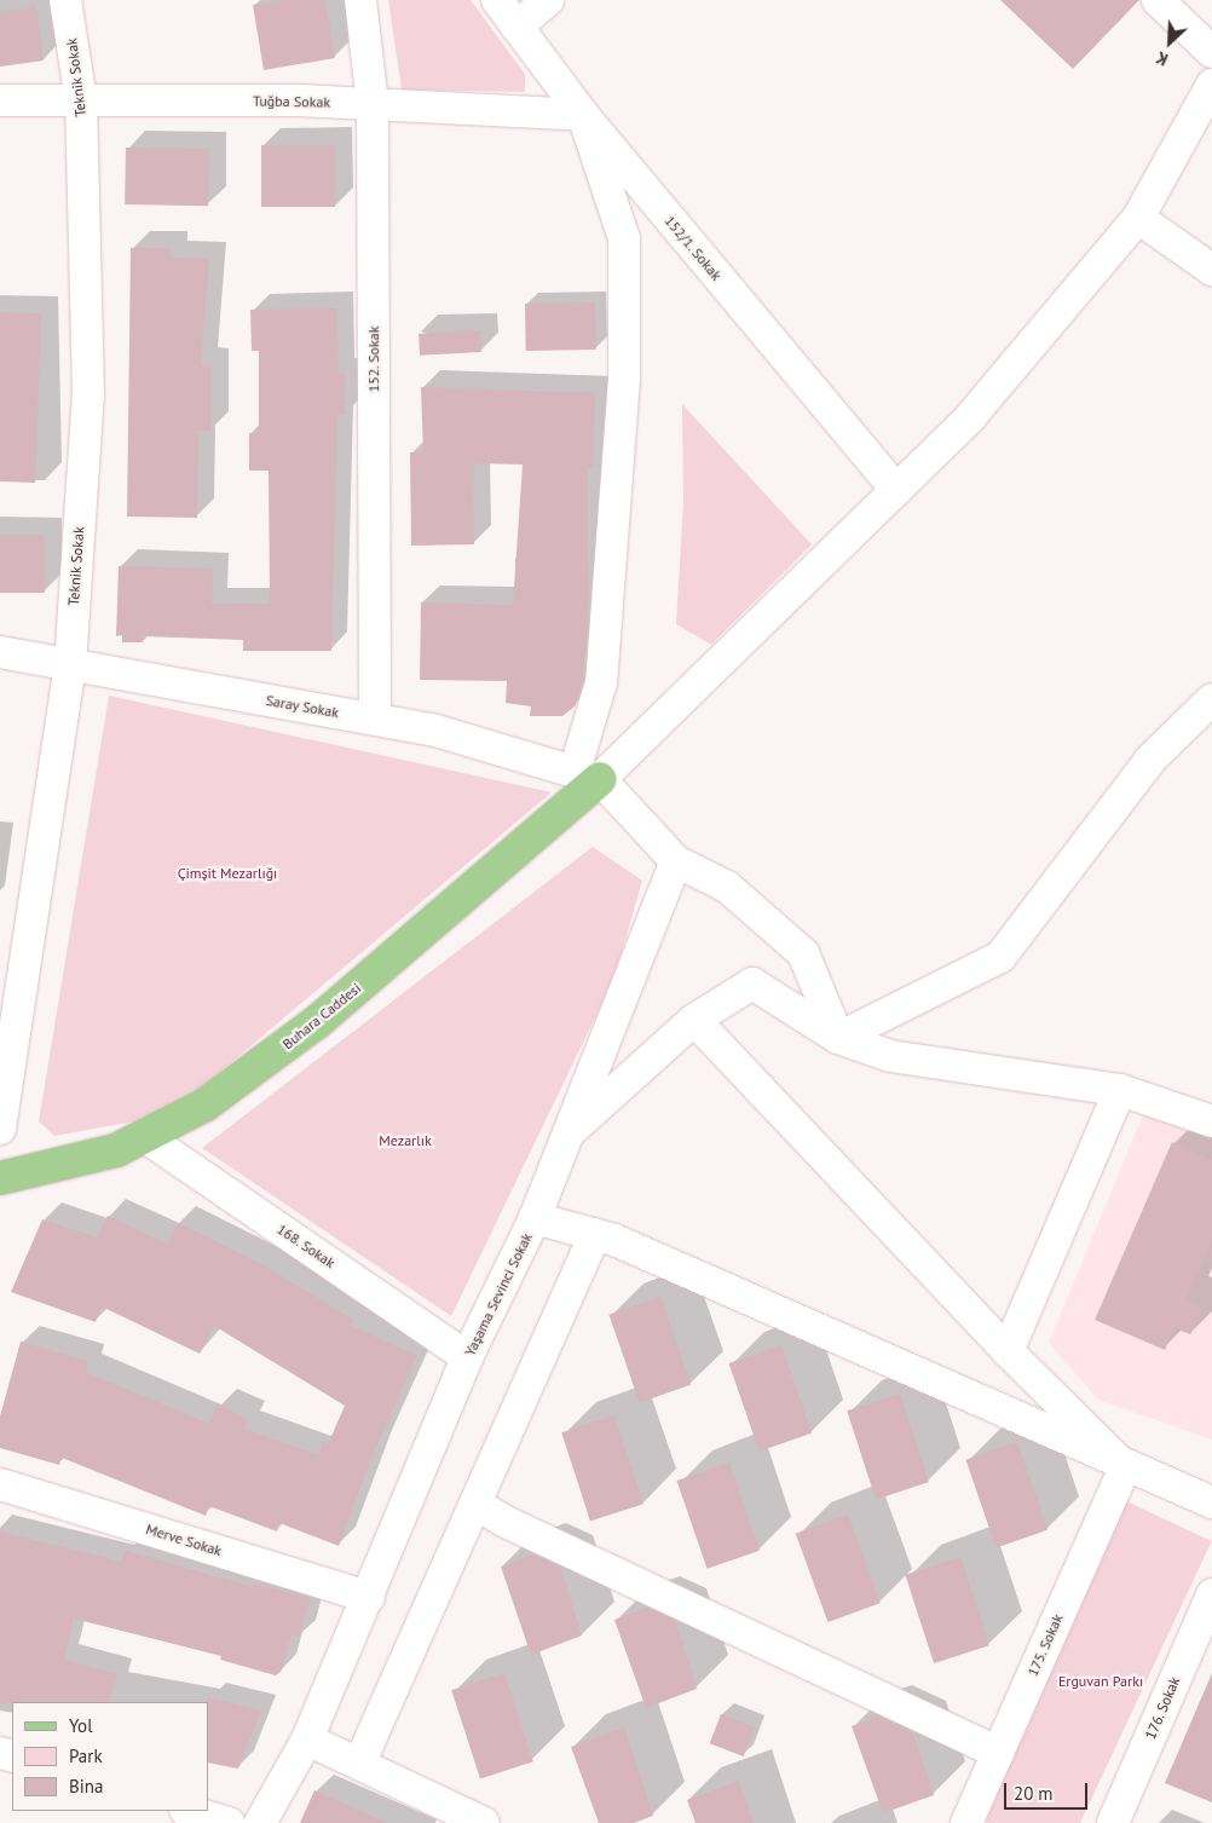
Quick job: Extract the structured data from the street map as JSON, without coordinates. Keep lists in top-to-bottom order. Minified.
{"streets":{"main road":["Buhara Caddesi"],"street":["Teknik Sokak","Tuğba Sokak","152/1. Sokak","152. Sokak","Saray Sokak","168. Sokak","Yaşama Sevinci Sokak","Merve Sokak","175. Sokak","176. Sokak"]},"crossings":[["Teknik Sokak","Tuğba Sokak"],["Teknik Sokak","Saray Sokak"],["Tuğba Sokak","152/1. Sokak"],["Tuğba Sokak","152. Sokak"],["152. Sokak","Saray Sokak"],["Saray Sokak","Buhara Caddesi"],["Buhara Caddesi","168. Sokak"],["168. Sokak","Yaşama Sevinci Sokak"],["Yaşama Sevinci Sokak","Merve Sokak"]],"parks":["Çimşit Mezarlığı","Mezarlık","Erguvan Parkı"],"legend":["Yol","Park","Bina"],"scale_bar":"20 m","north":"bottom left"}
